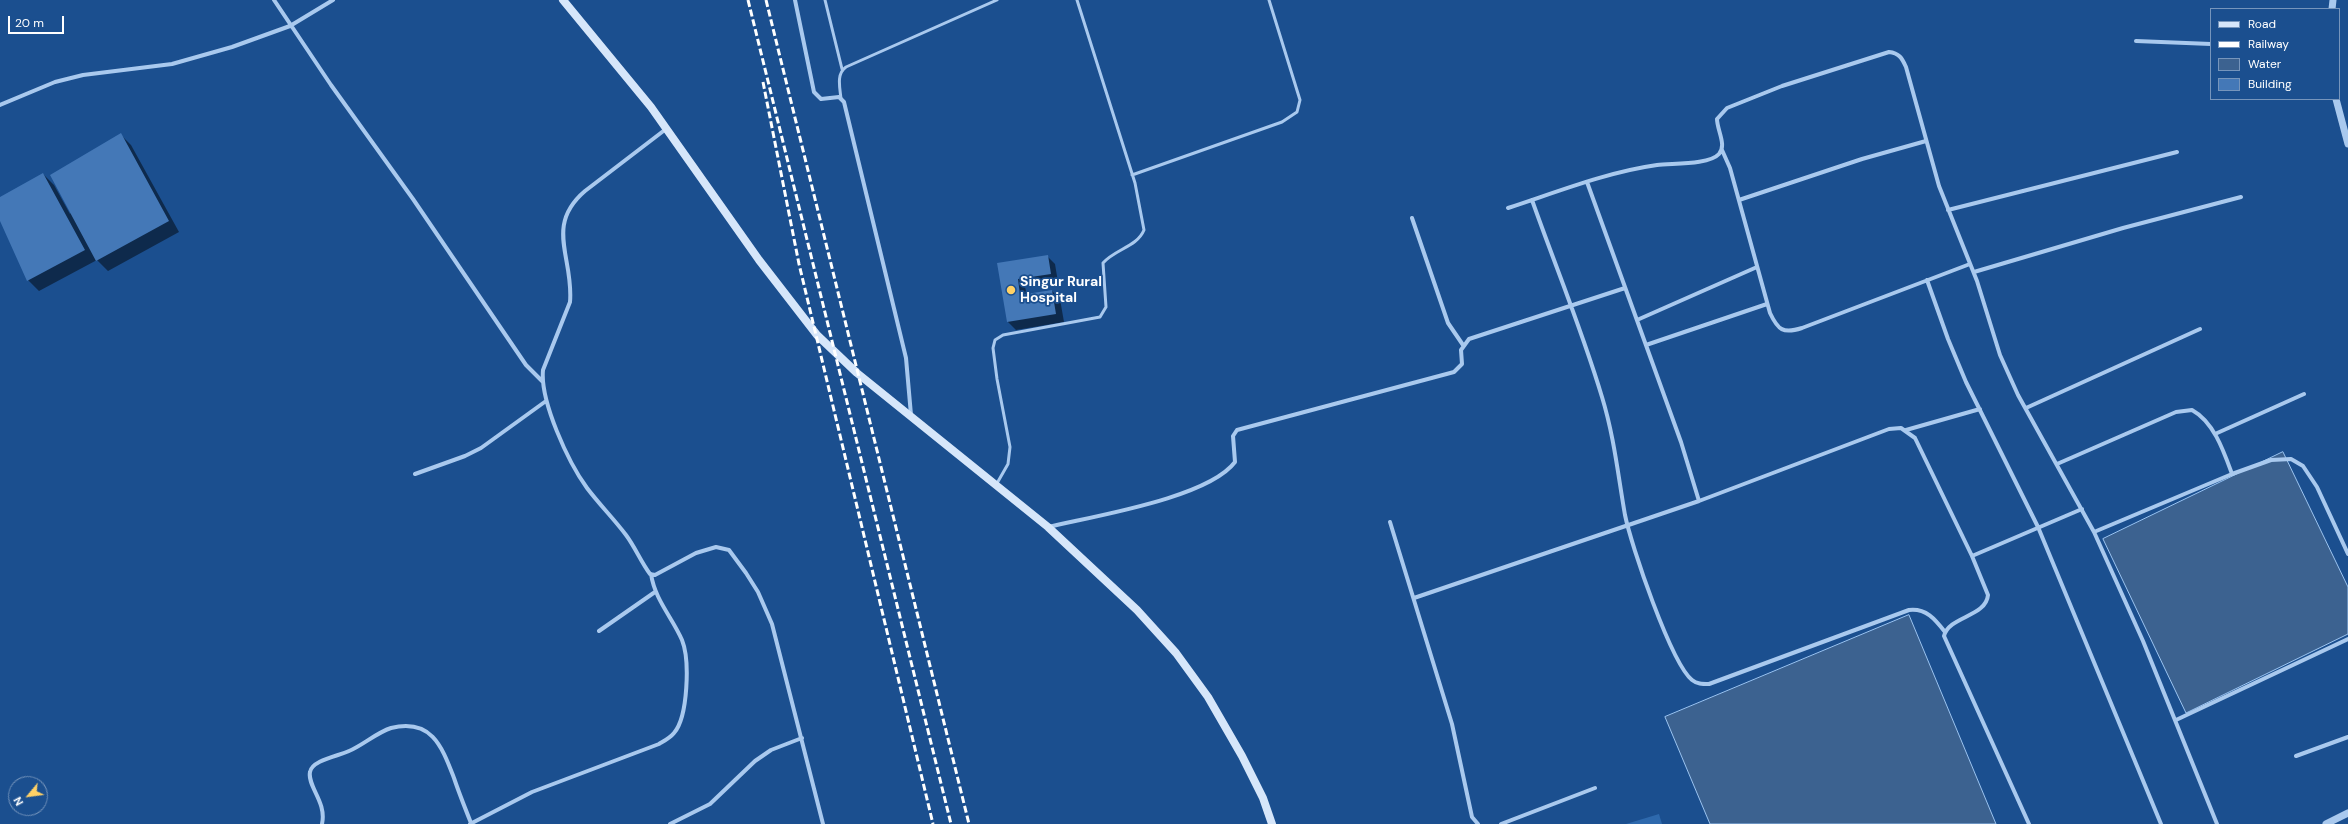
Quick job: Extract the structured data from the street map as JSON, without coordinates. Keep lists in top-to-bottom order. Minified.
{"places":["Singur Rural Hospital"],"legend":["Road","Railway","Water","Building"],"scale_bar":"20 m","north":"bottom left"}
